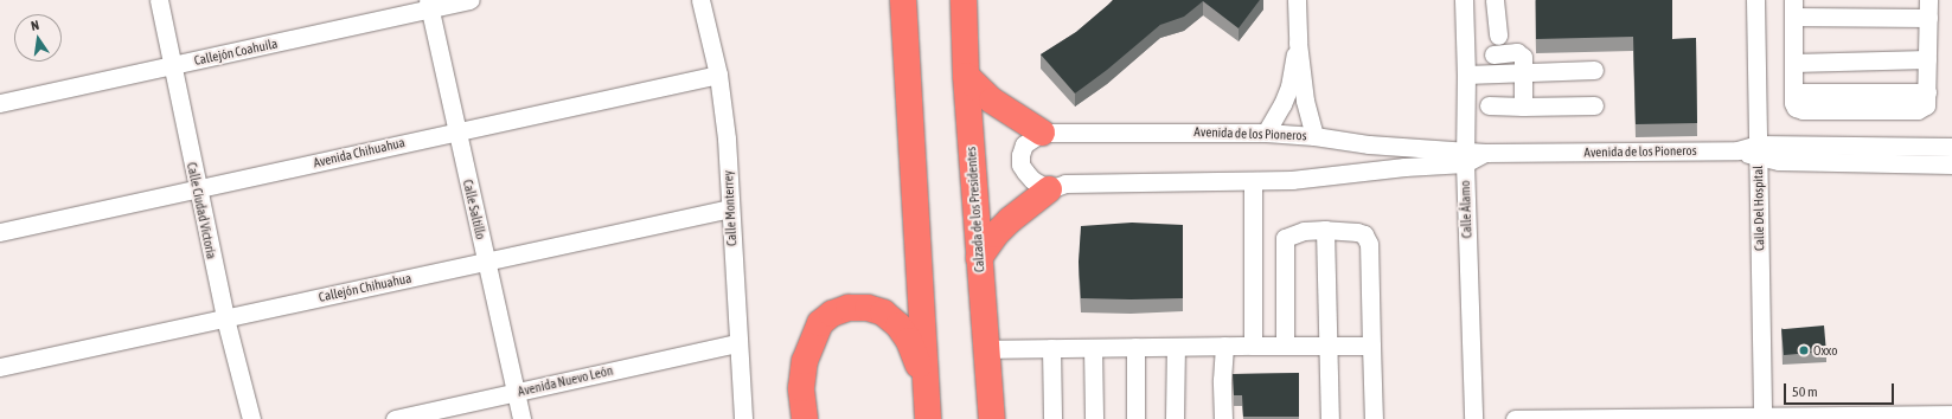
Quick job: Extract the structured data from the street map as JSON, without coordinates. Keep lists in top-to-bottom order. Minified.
{"streets":{"highway":["Calzada de los Presidentes"],"street":["Callejón Coahuila","Avenida de los Pioneros","Avenida Chihuahua","Calle Monterrey","Calle Del Hospital","Calle Saltillo","Calle Álamo","Calle Ciudad Victoria","Callejón Chihuahua","Avenida Nuevo León"]},"crossings":[["Callejón Coahuila","Calle Saltillo"],["Callejón Coahuila","Calle Ciudad Victoria"],["Avenida de los Pioneros","Calle Del Hospital"],["Avenida de los Pioneros","Calle Álamo"],["Avenida Chihuahua","Calle Monterrey"],["Avenida Chihuahua","Calle Saltillo"],["Avenida Chihuahua","Calle Ciudad Victoria"],["Calle Monterrey","Callejón Chihuahua"],["Calle Monterrey","Avenida Nuevo León"],["Calle Saltillo","Callejón Chihuahua"],["Calle Saltillo","Avenida Nuevo León"],["Calle Ciudad Victoria","Callejón Chihuahua"]],"places":["Oxxo"],"scale_bar":"50 m","north":"top"}
